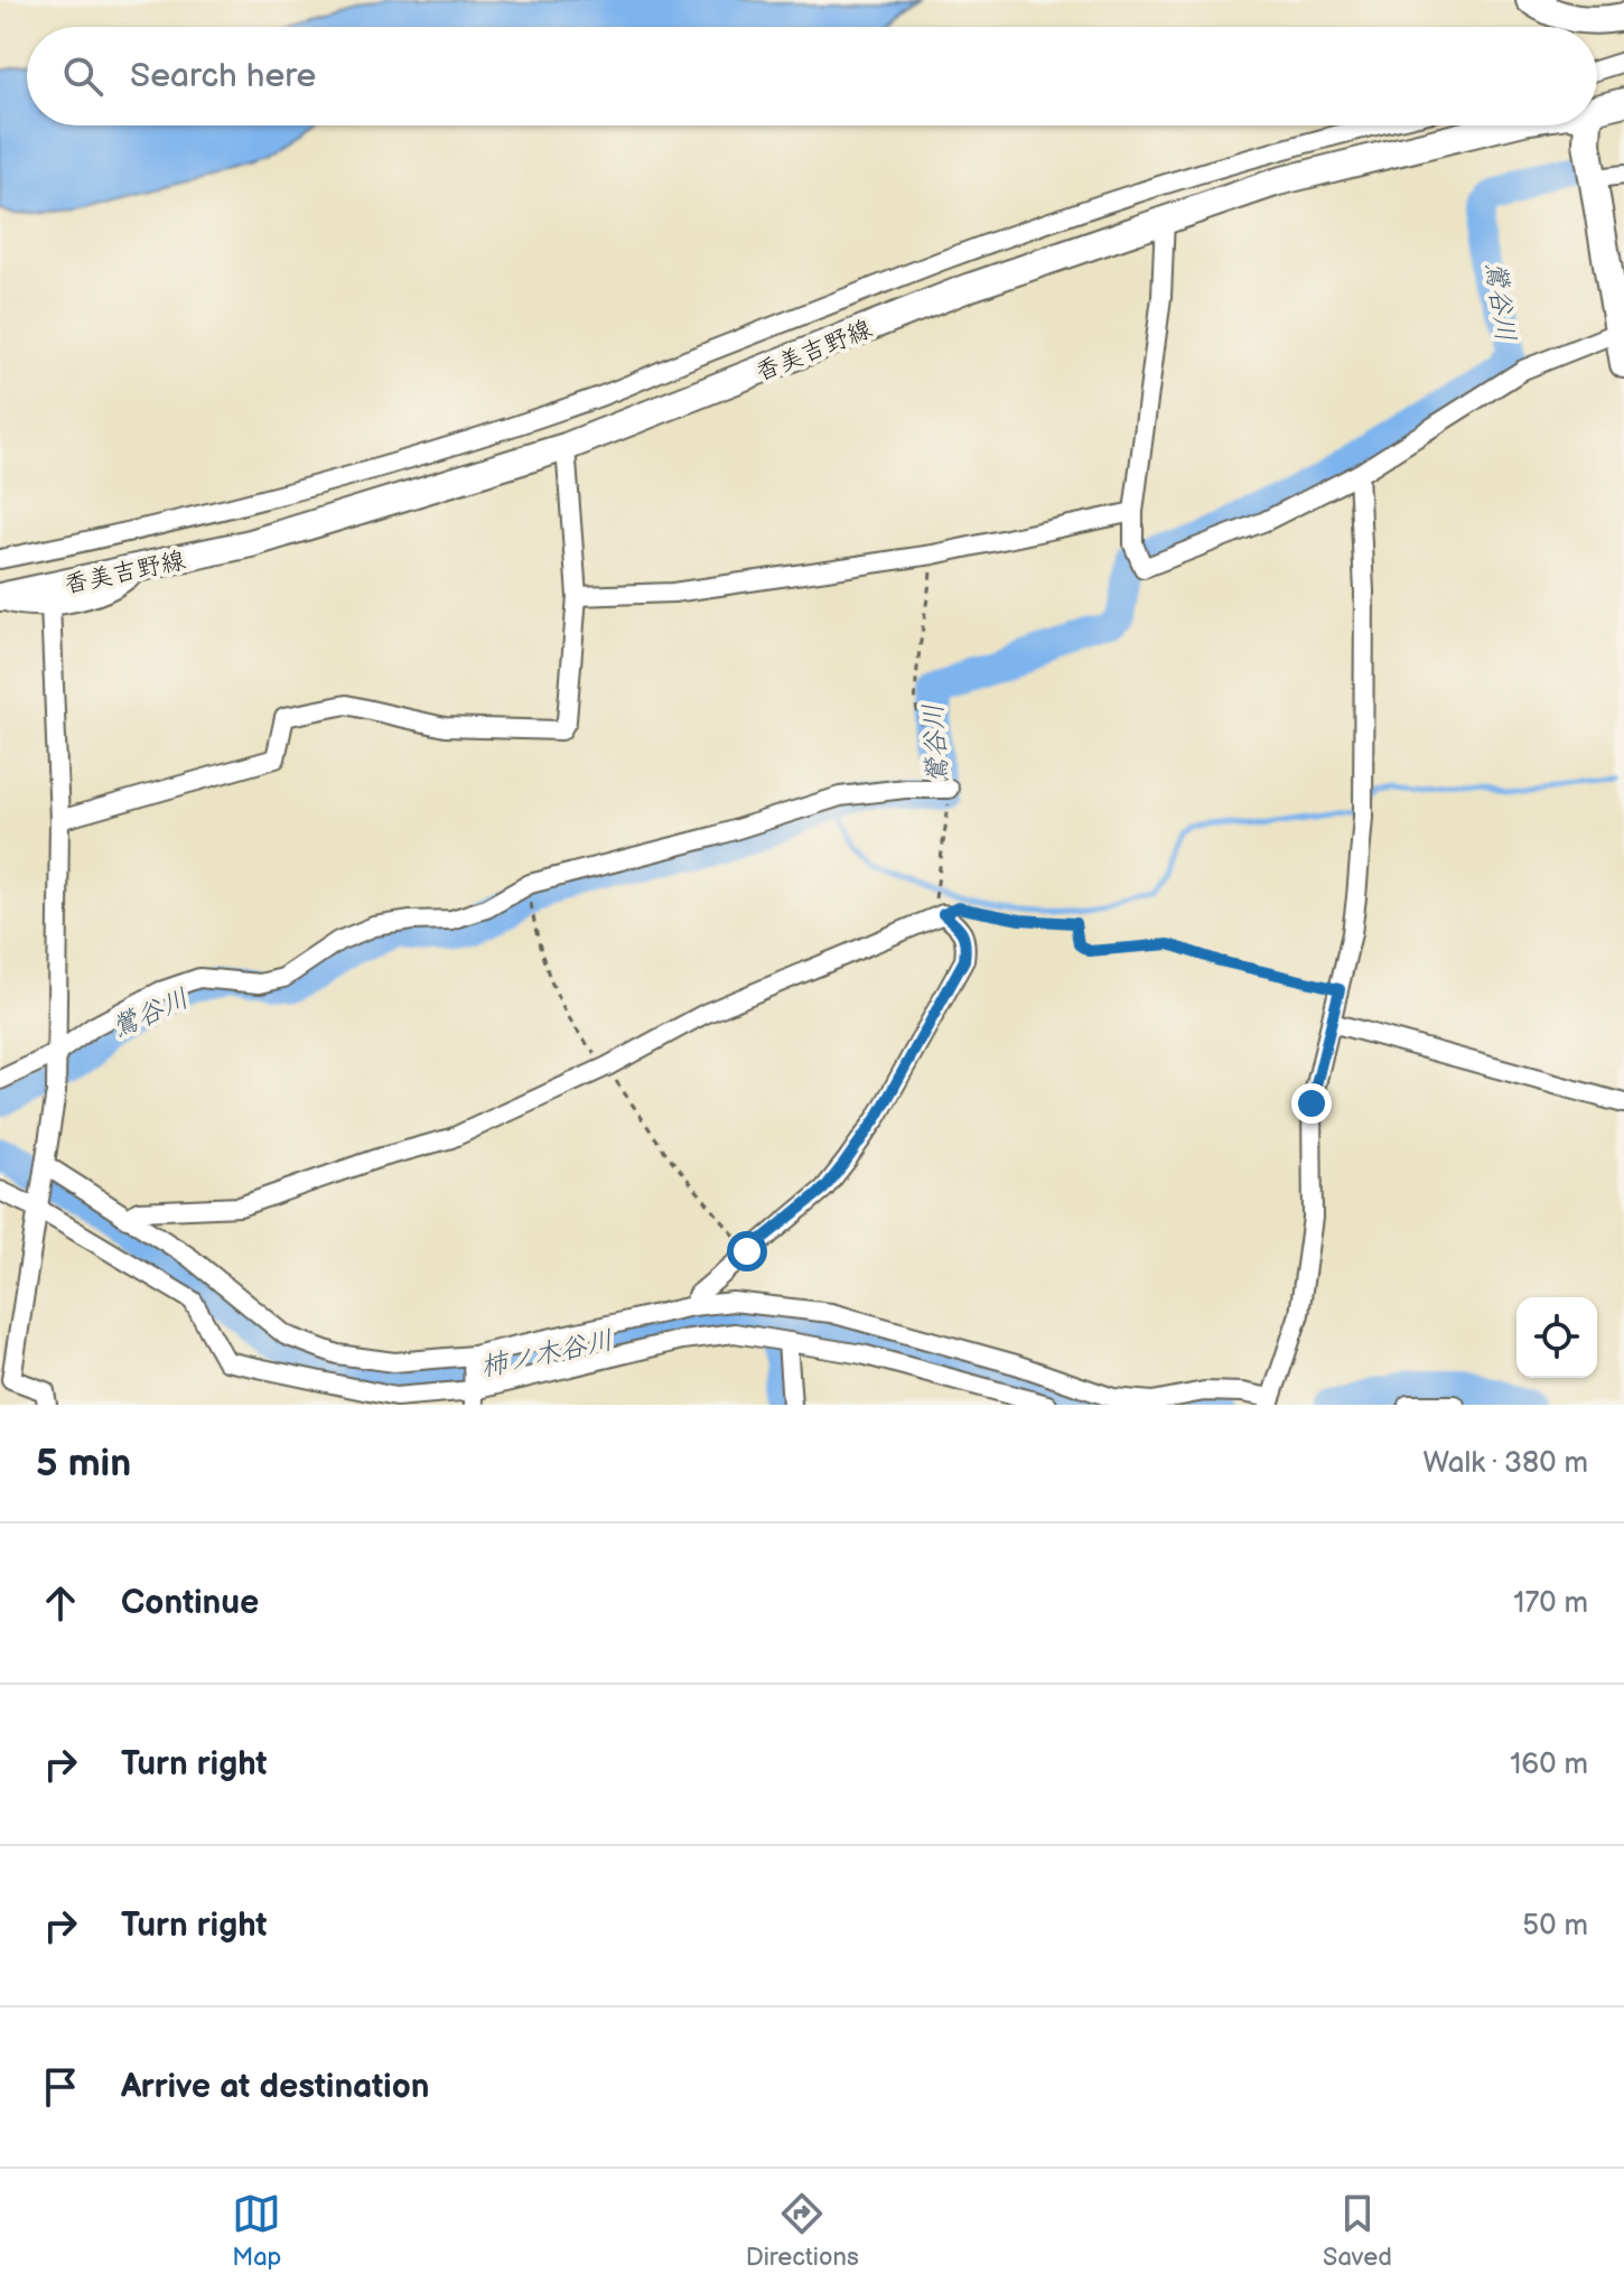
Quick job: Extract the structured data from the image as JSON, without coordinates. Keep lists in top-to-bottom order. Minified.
{"streets":{"main road":["香美吉野線"]},"water":["鶯谷川","柿ノ木谷川"],"page":{"search":"Search here","heading":["5 min","Walk · 380 m"],"list":[["Continue","170 m"],["Turn right","160 m"],["Turn right","50 m"],"Arrive at destination"],"nav":["Map","Directions","Saved"]}}
